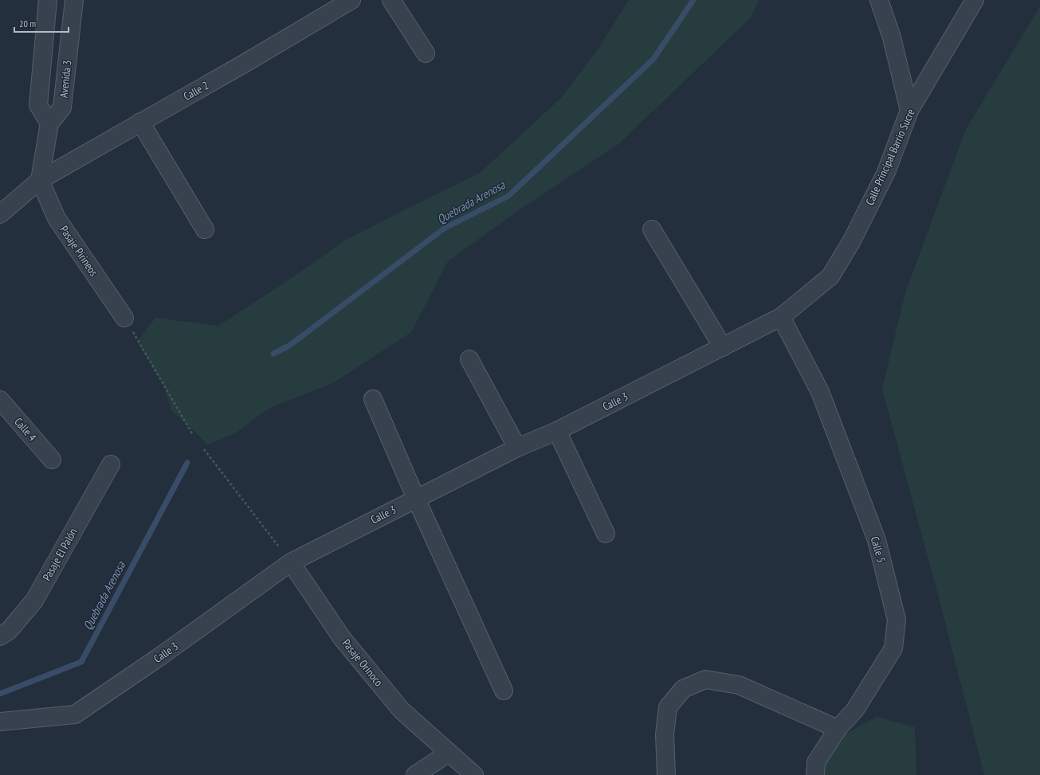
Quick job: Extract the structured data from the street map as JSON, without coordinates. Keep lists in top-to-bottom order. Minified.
{"streets":{"street":["Avenida 3","Calle 2","Calle Principal Barrio Sucre","Pasaje Pirineos","Calle 3","Calle 4","Calle 5","Pasaje El Palón","Pasaje Orinoco"]},"crossings":[["Calle 2","Pasaje Pirineos"],["Calle Principal Barrio Sucre","Calle 3"],["Calle Principal Barrio Sucre","Calle 5"],["Calle 3","Calle 5"],["Calle 3","Pasaje Orinoco"]],"water":["Quebrada Arenosa"],"scale_bar":"20 m"}
